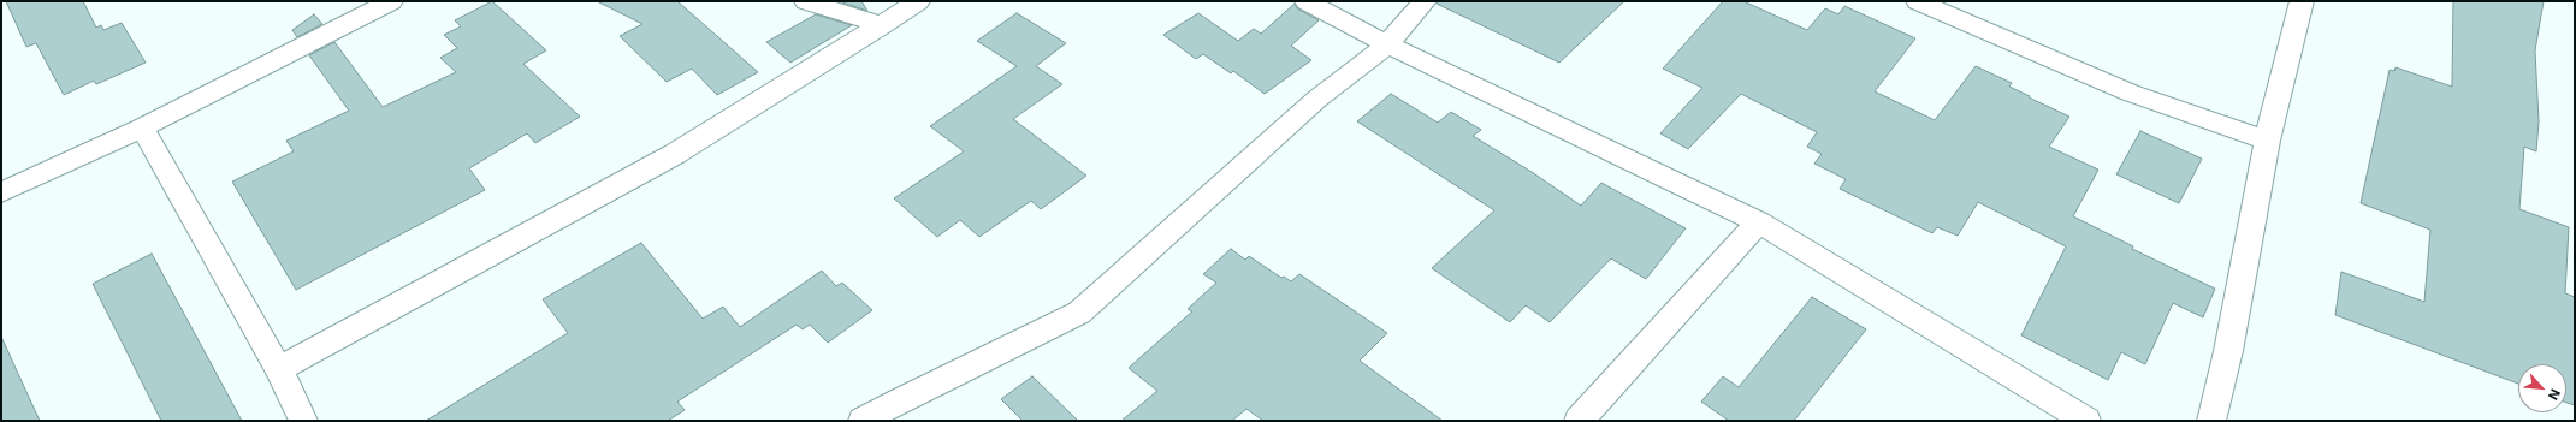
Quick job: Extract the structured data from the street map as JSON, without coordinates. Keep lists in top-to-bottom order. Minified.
{"north":"bottom right"}
